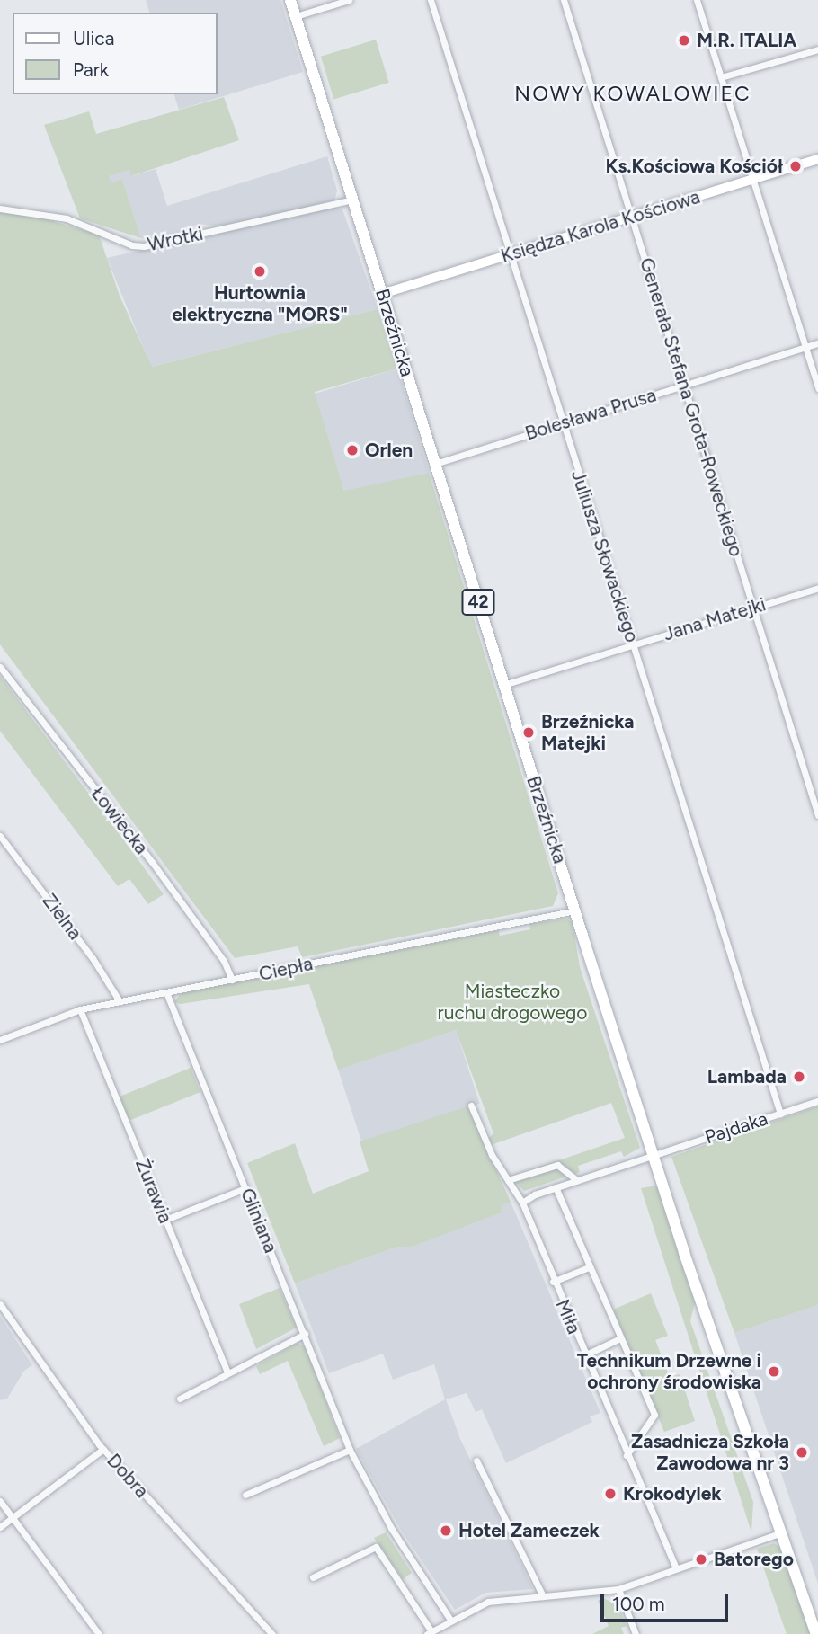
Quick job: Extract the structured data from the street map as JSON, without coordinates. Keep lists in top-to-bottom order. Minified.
{"streets":{"main road":["Brzeźnicka","42"],"street":["Księdza Karola Kościowa","Wrotki","Generała Stefana Grota-Roweckiego","Bolesława Prusa","Juliusza Słowackiego","Jana Matejki","Łowiecka","Zielna","Ciepła","Pajdaka","Żurawia","Gliniana","Miła","Dobra"]},"crossings":[["Księdza Karola Kościowa","Brzeźnicka"],["Księdza Karola Kościowa","Generała Stefana Grota-Roweckiego"],["Księdza Karola Kościowa","Juliusza Słowackiego"],["Wrotki","Brzeźnicka"],["Brzeźnicka","Bolesława Prusa"],["Brzeźnicka","Jana Matejki"],["Brzeźnicka","Ciepła"],["Brzeźnicka","Pajdaka"],["Generała Stefana Grota-Roweckiego","Bolesława Prusa"],["Generała Stefana Grota-Roweckiego","Jana Matejki"],["Bolesława Prusa","Juliusza Słowackiego"],["Juliusza Słowackiego","Jana Matejki"],["Juliusza Słowackiego","Pajdaka"],["Łowiecka","Ciepła"],["Zielna","Ciepła"],["Ciepła","Żurawia"],["Ciepła","Gliniana"]],"districts":["NOWY KOWALOWIEC"],"parks":["Miasteczko ruchu drogowego"],"places":["M.R. ITALIA","Ks.Kościowa Kościół","Hurtownia elektryczna \"MORS\"","Orlen","Brzeźnicka Matejki","Lambada","Technikum Drzewne i ochrony środowiska","Zasadnicza Szkoła Zawodowa nr 3","Krokodylek","Hotel Zameczek","Batorego"],"legend":["Ulica","Park"],"scale_bar":"100 m"}
